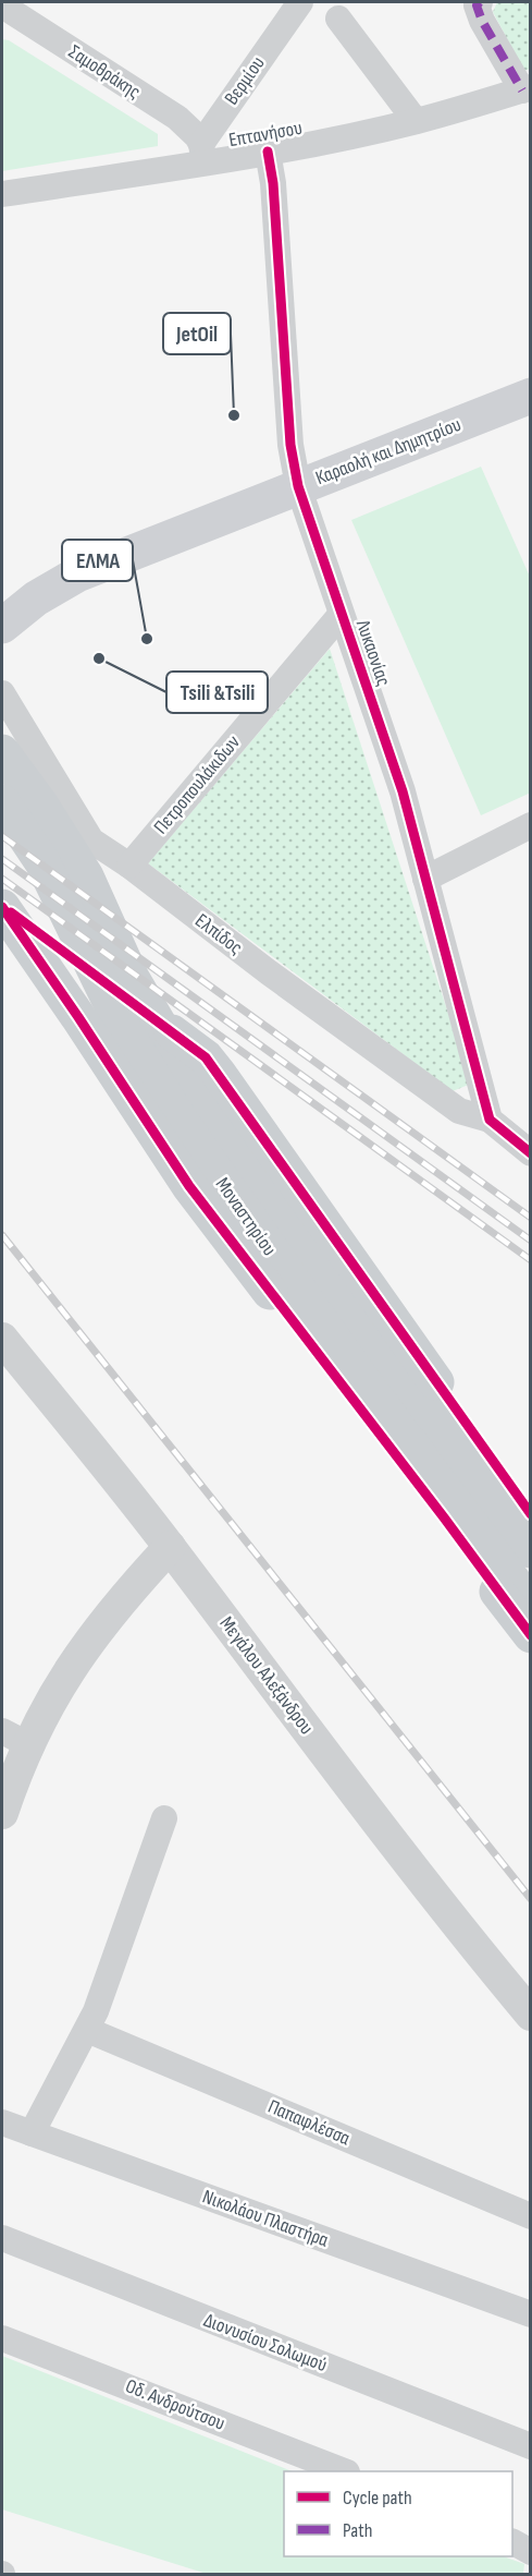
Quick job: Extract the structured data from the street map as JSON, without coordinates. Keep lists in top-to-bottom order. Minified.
{"streets":{"main road":["Καραολή και Δημητρίου","Μοναστηρίου"],"street":["Σαμοθράκης","Βερμίου","Επτανήσου","Λυκαονίας","Πετροπουλάκιδων","Ελπίδος","Μεγάλου Αλεξάνδρου","Παπαφλέσσα","Νικολάου Πλαστήρα","Διονυσίου Σολωμού","Οδ. Ανδρούτσου"]},"crossings":[["Σαμοθράκης","Βερμίου"],["Σαμοθράκης","Επτανήσου"],["Βερμίου","Επτανήσου"],["Επτανήσου","Λυκαονίας"],["Καραολή και Δημητρίου","Λυκαονίας"],["Λυκαονίας","Πετροπουλάκιδων"],["Λυκαονίας","Ελπίδος"],["Πετροπουλάκιδων","Ελπίδος"]],"places":["JetOil","ΕΛΜΑ","Tsili &Tsili"],"legend":["Cycle path","Path"]}
